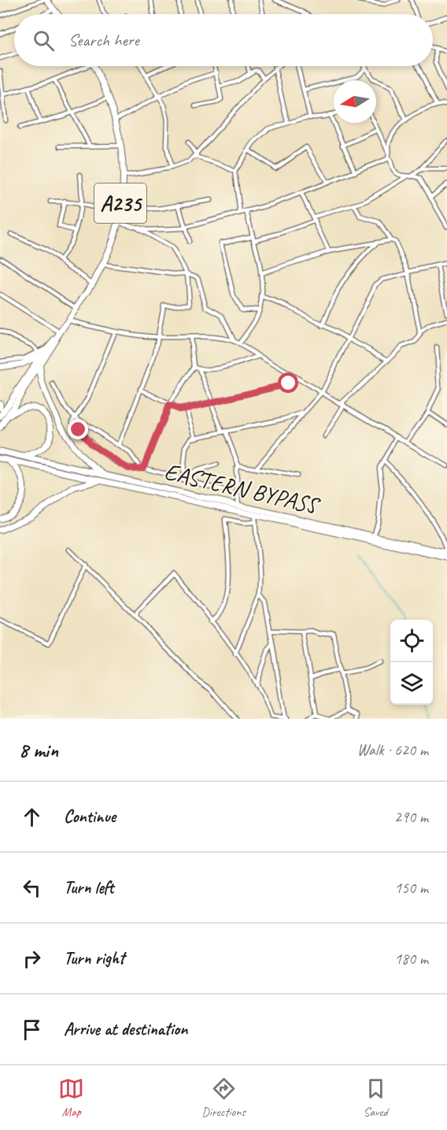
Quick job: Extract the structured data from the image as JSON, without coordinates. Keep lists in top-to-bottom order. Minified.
{"streets":{"highway":["A235","EASTERN BYPASS"]},"north":"left","page":{"search":"Search here","heading":["8 min","Walk · 620 m"],"list":[["Continue","290 m"],["Turn left","150 m"],["Turn right","180 m"],"Arrive at destination"],"nav":["Map","Directions","Saved"]}}
